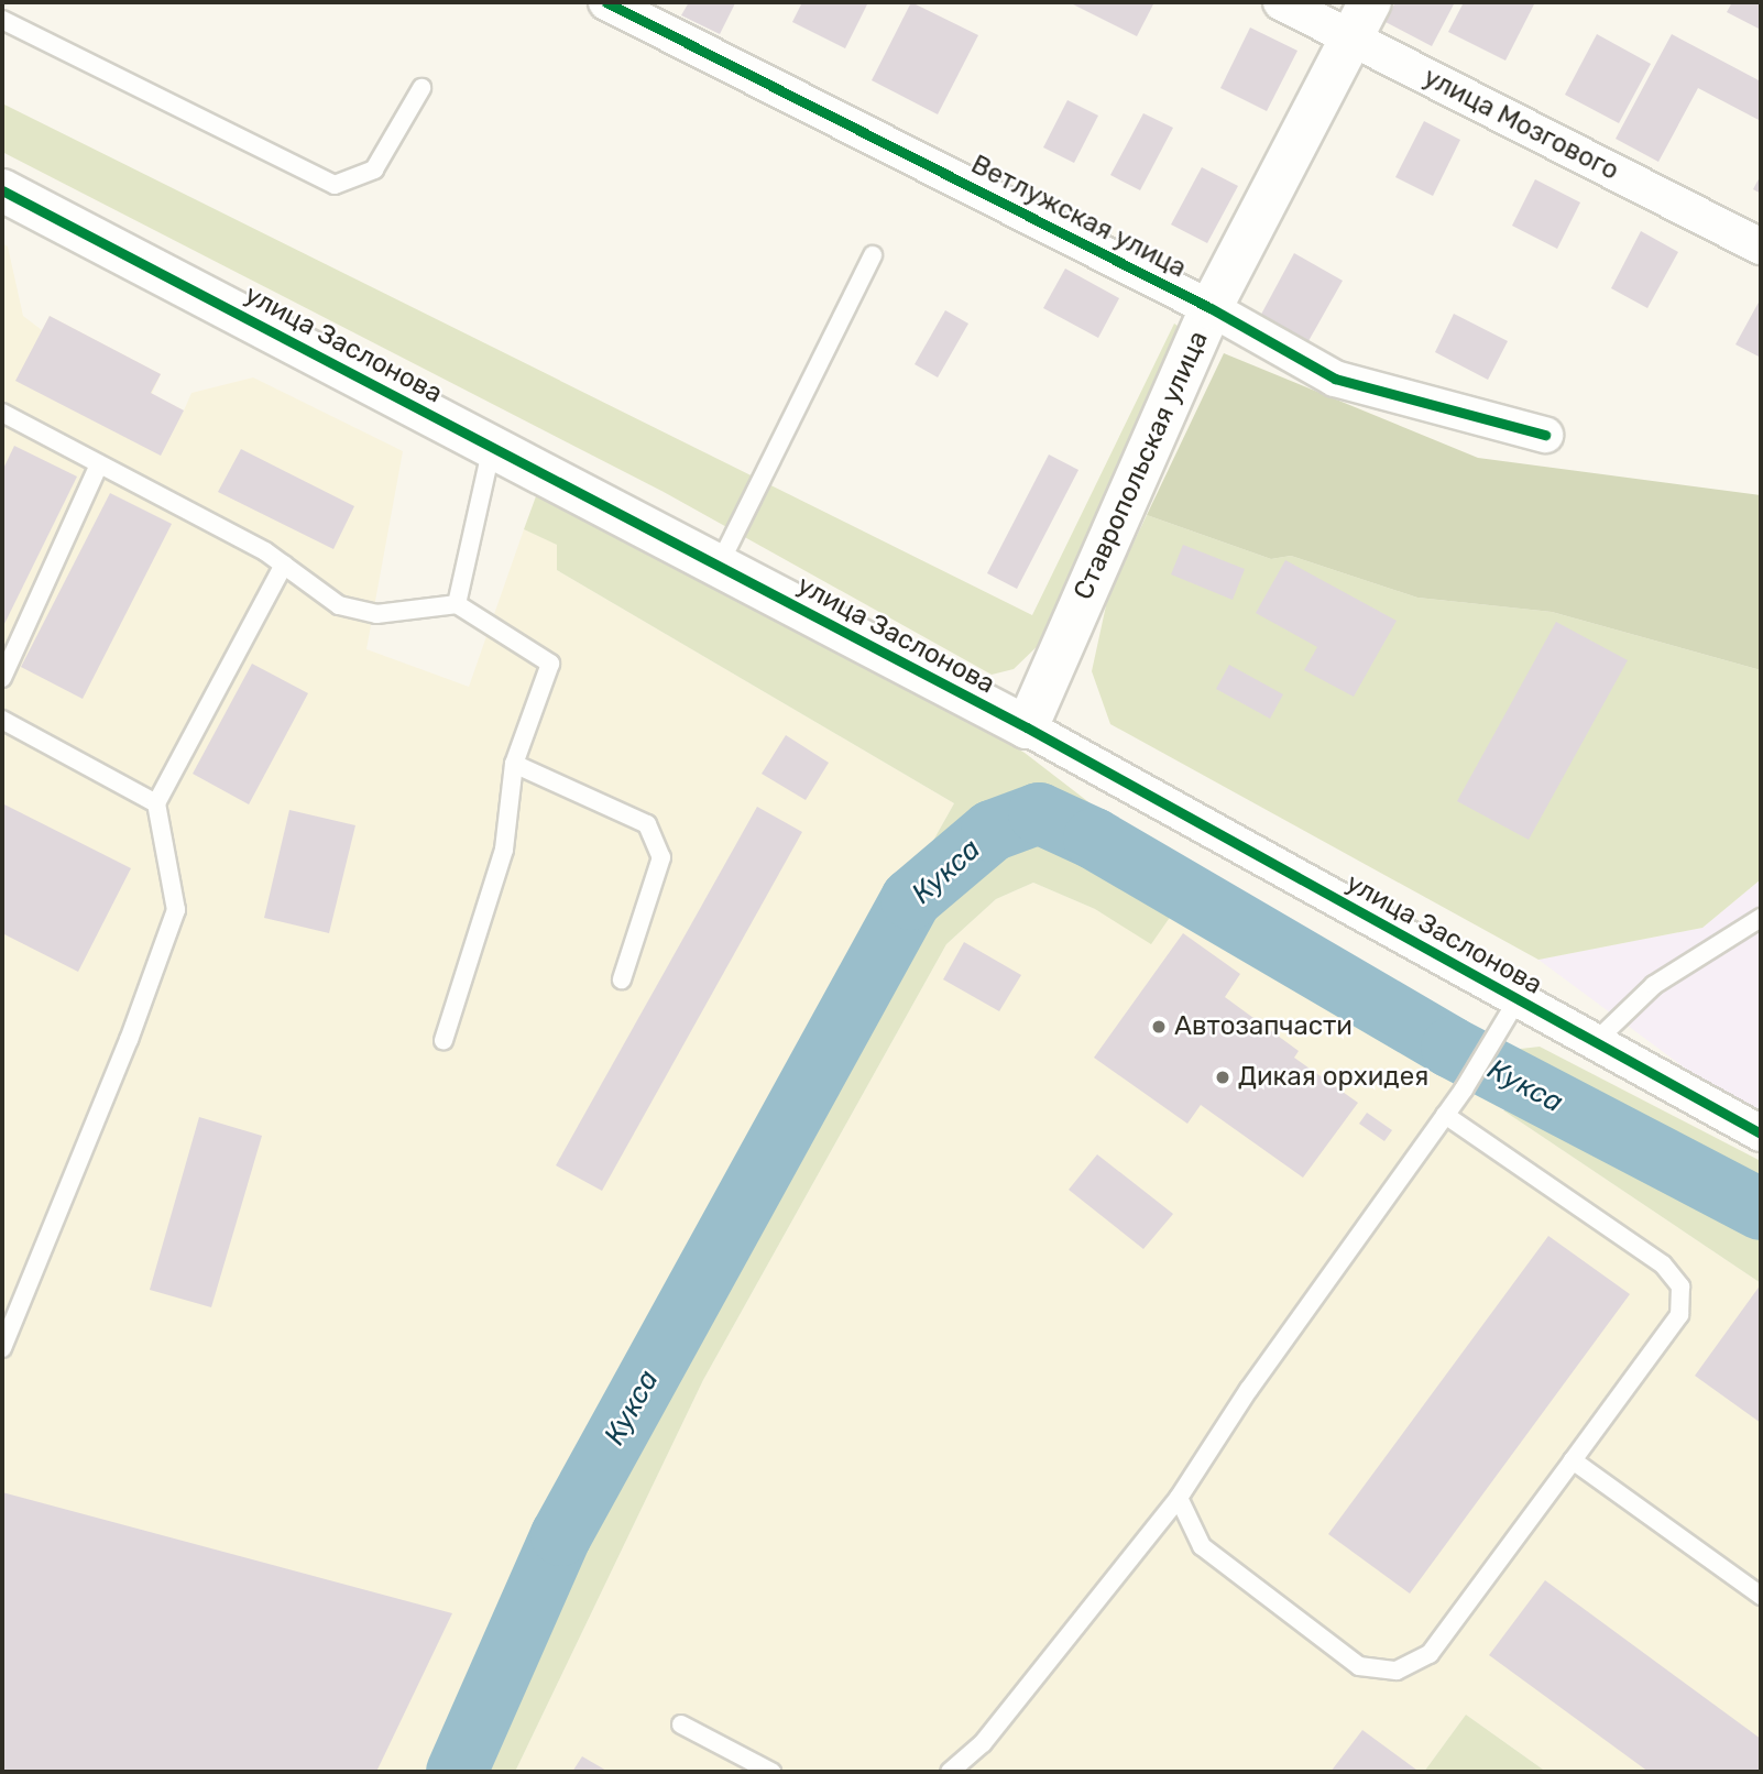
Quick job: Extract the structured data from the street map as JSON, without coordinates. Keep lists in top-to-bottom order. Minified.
{"streets":{"street":["улица Мозгового","Ветлужская улица","улица Заслонова","Ставропольская улица"]},"crossings":[["улица Мозгового","Ставропольская улица"],["Ветлужская улица","Ставропольская улица"],["улица Заслонова","Ставропольская улица"]],"water":["Кукса"],"places":["Автозапчасти","Дикая орхидея"]}
